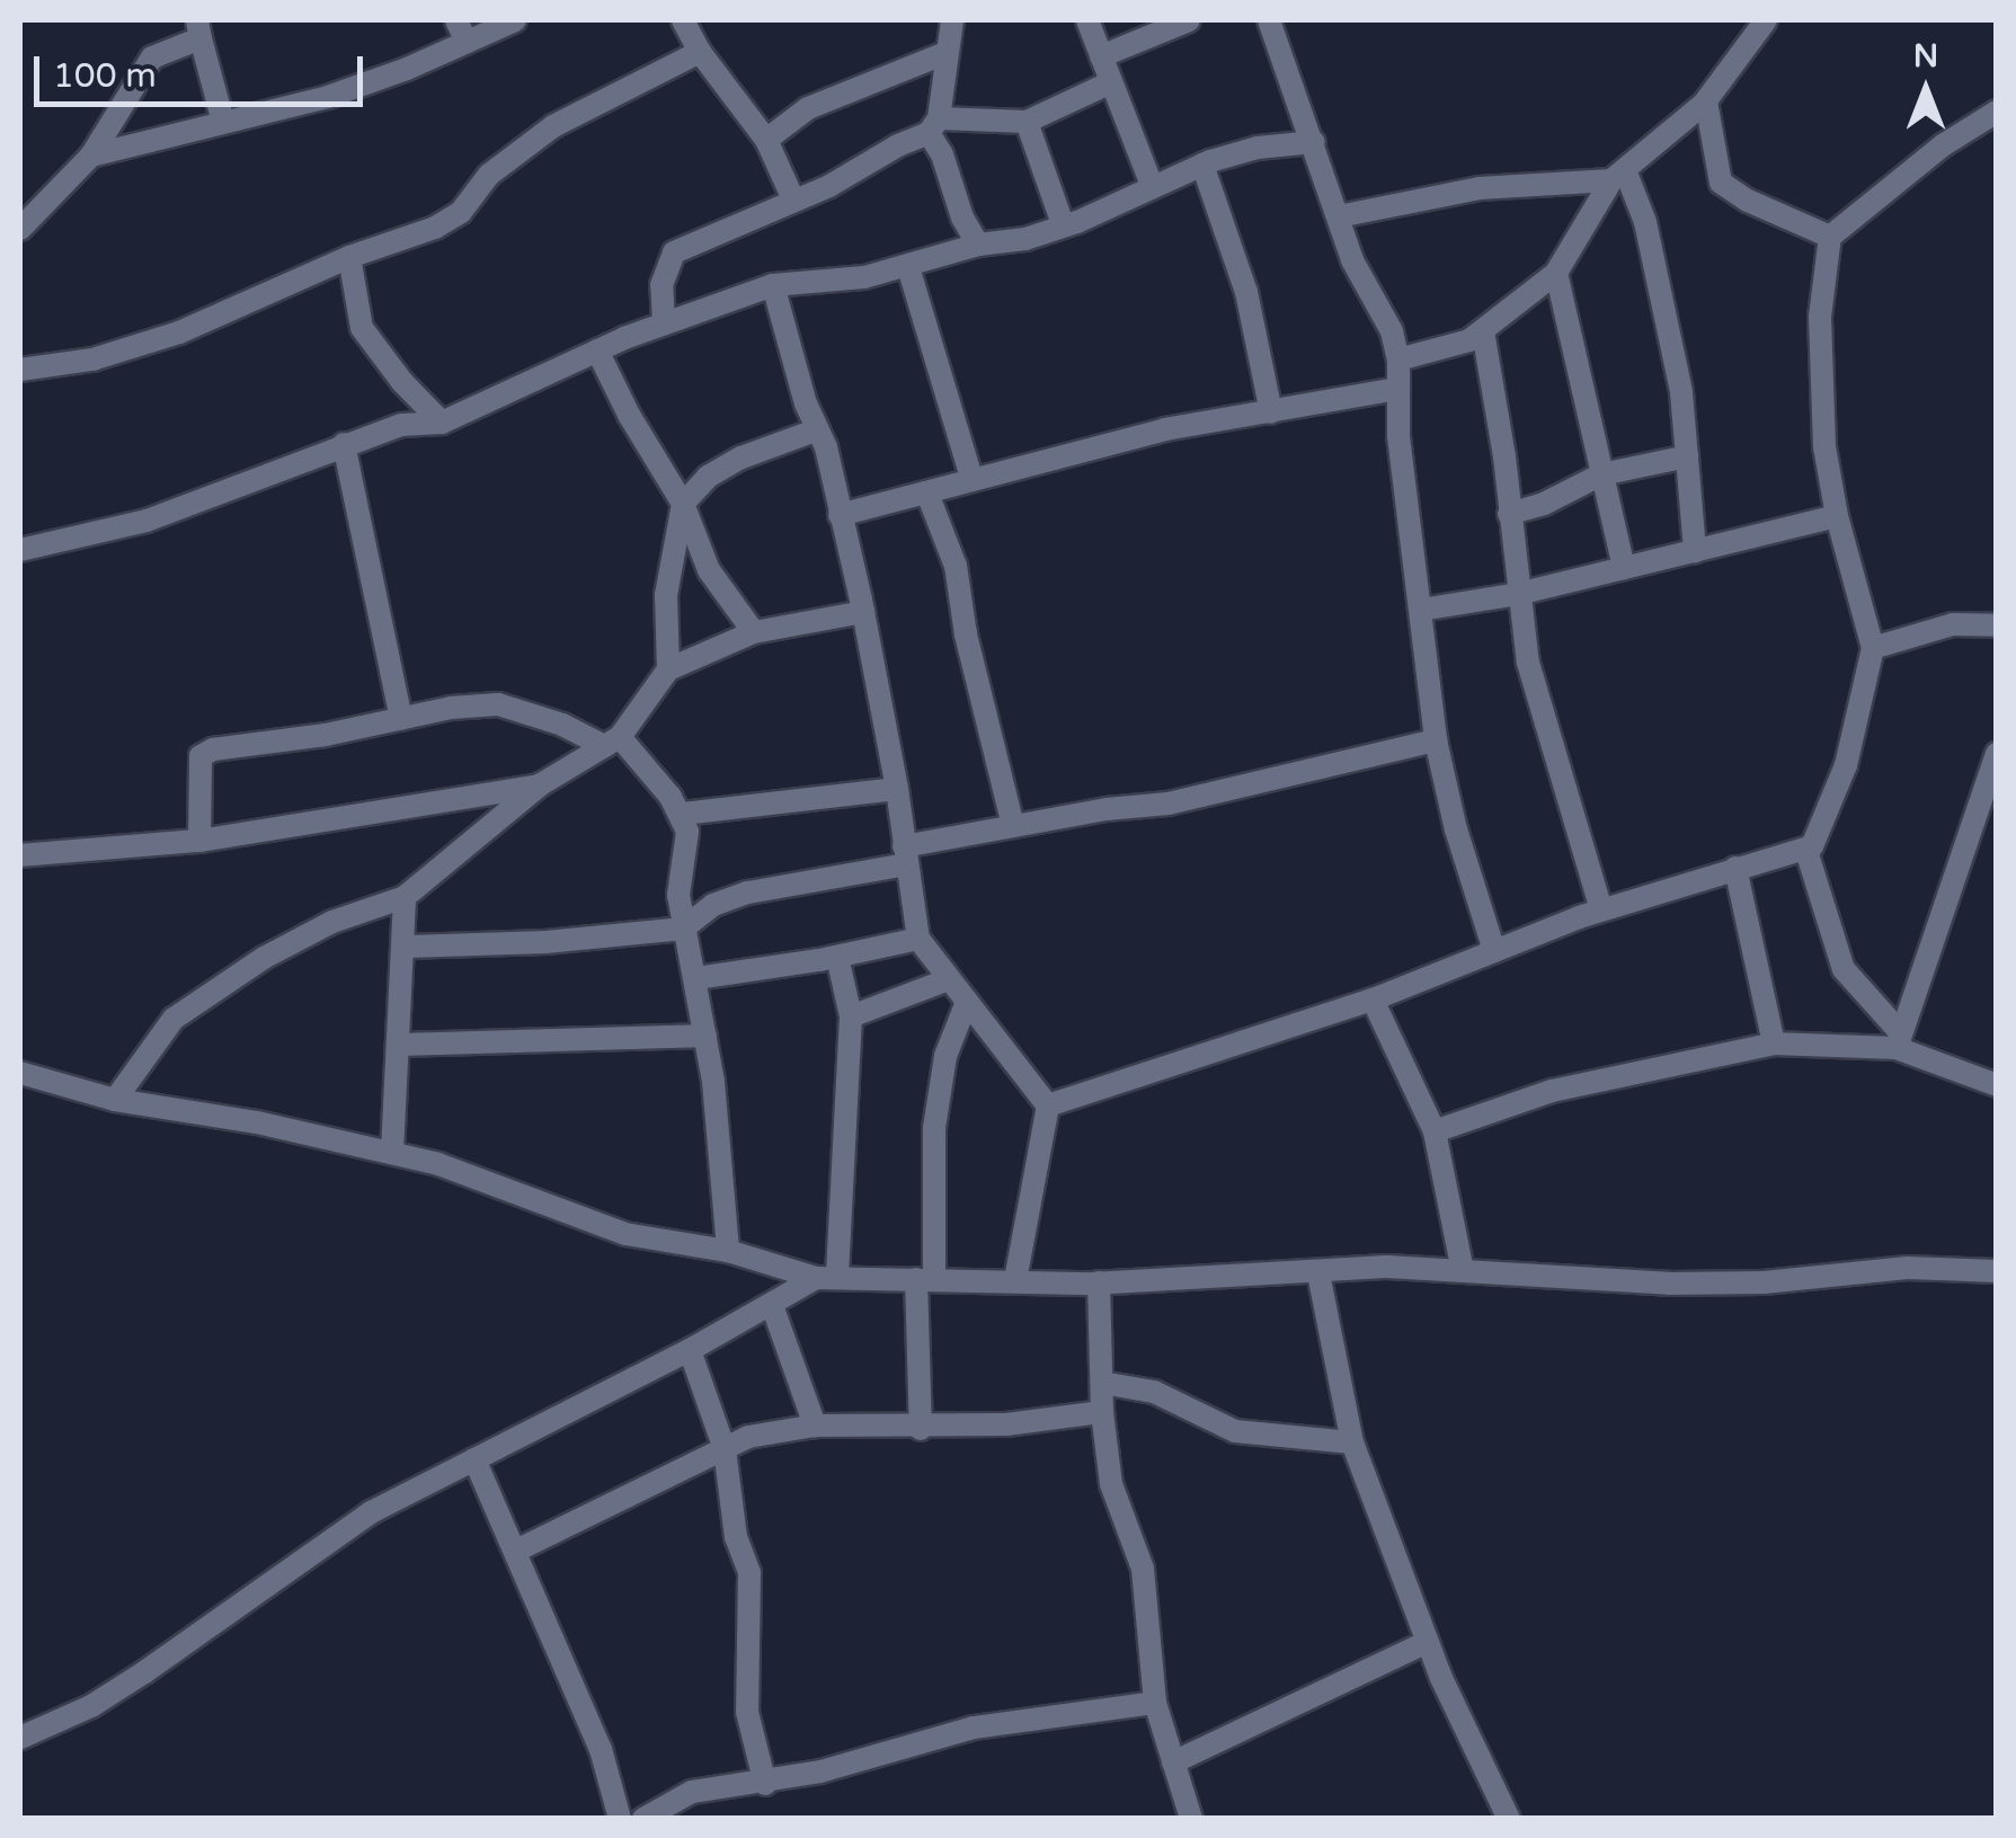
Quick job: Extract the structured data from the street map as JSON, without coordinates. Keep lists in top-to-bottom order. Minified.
{"scale_bar":"100 m","north":"top"}
